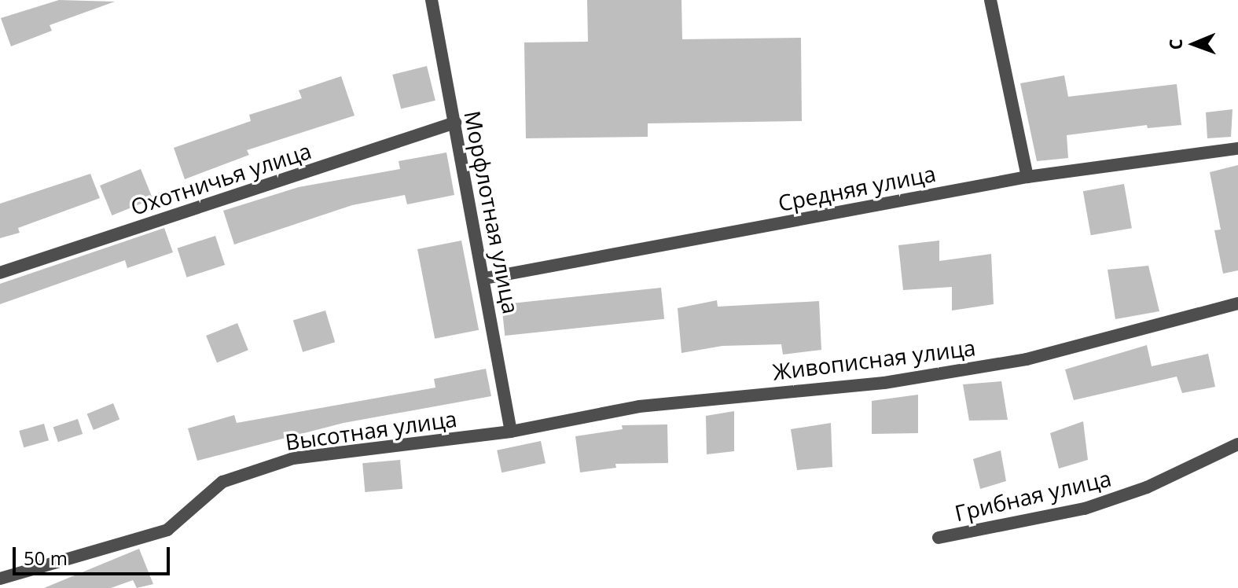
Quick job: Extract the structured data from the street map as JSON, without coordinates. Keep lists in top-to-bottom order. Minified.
{"streets":{"street":["Охотничья улица","Средняя улица","Морфлотная улица","Живописная улица","Высотная улица","Грибная улица"]},"crossings":[["Охотничья улица","Морфлотная улица"],["Средняя улица","Морфлотная улица"],["Морфлотная улица","Живописная улица"],["Морфлотная улица","Высотная улица"],["Живописная улица","Высотная улица"]],"scale_bar":"50 m","north":"left"}
